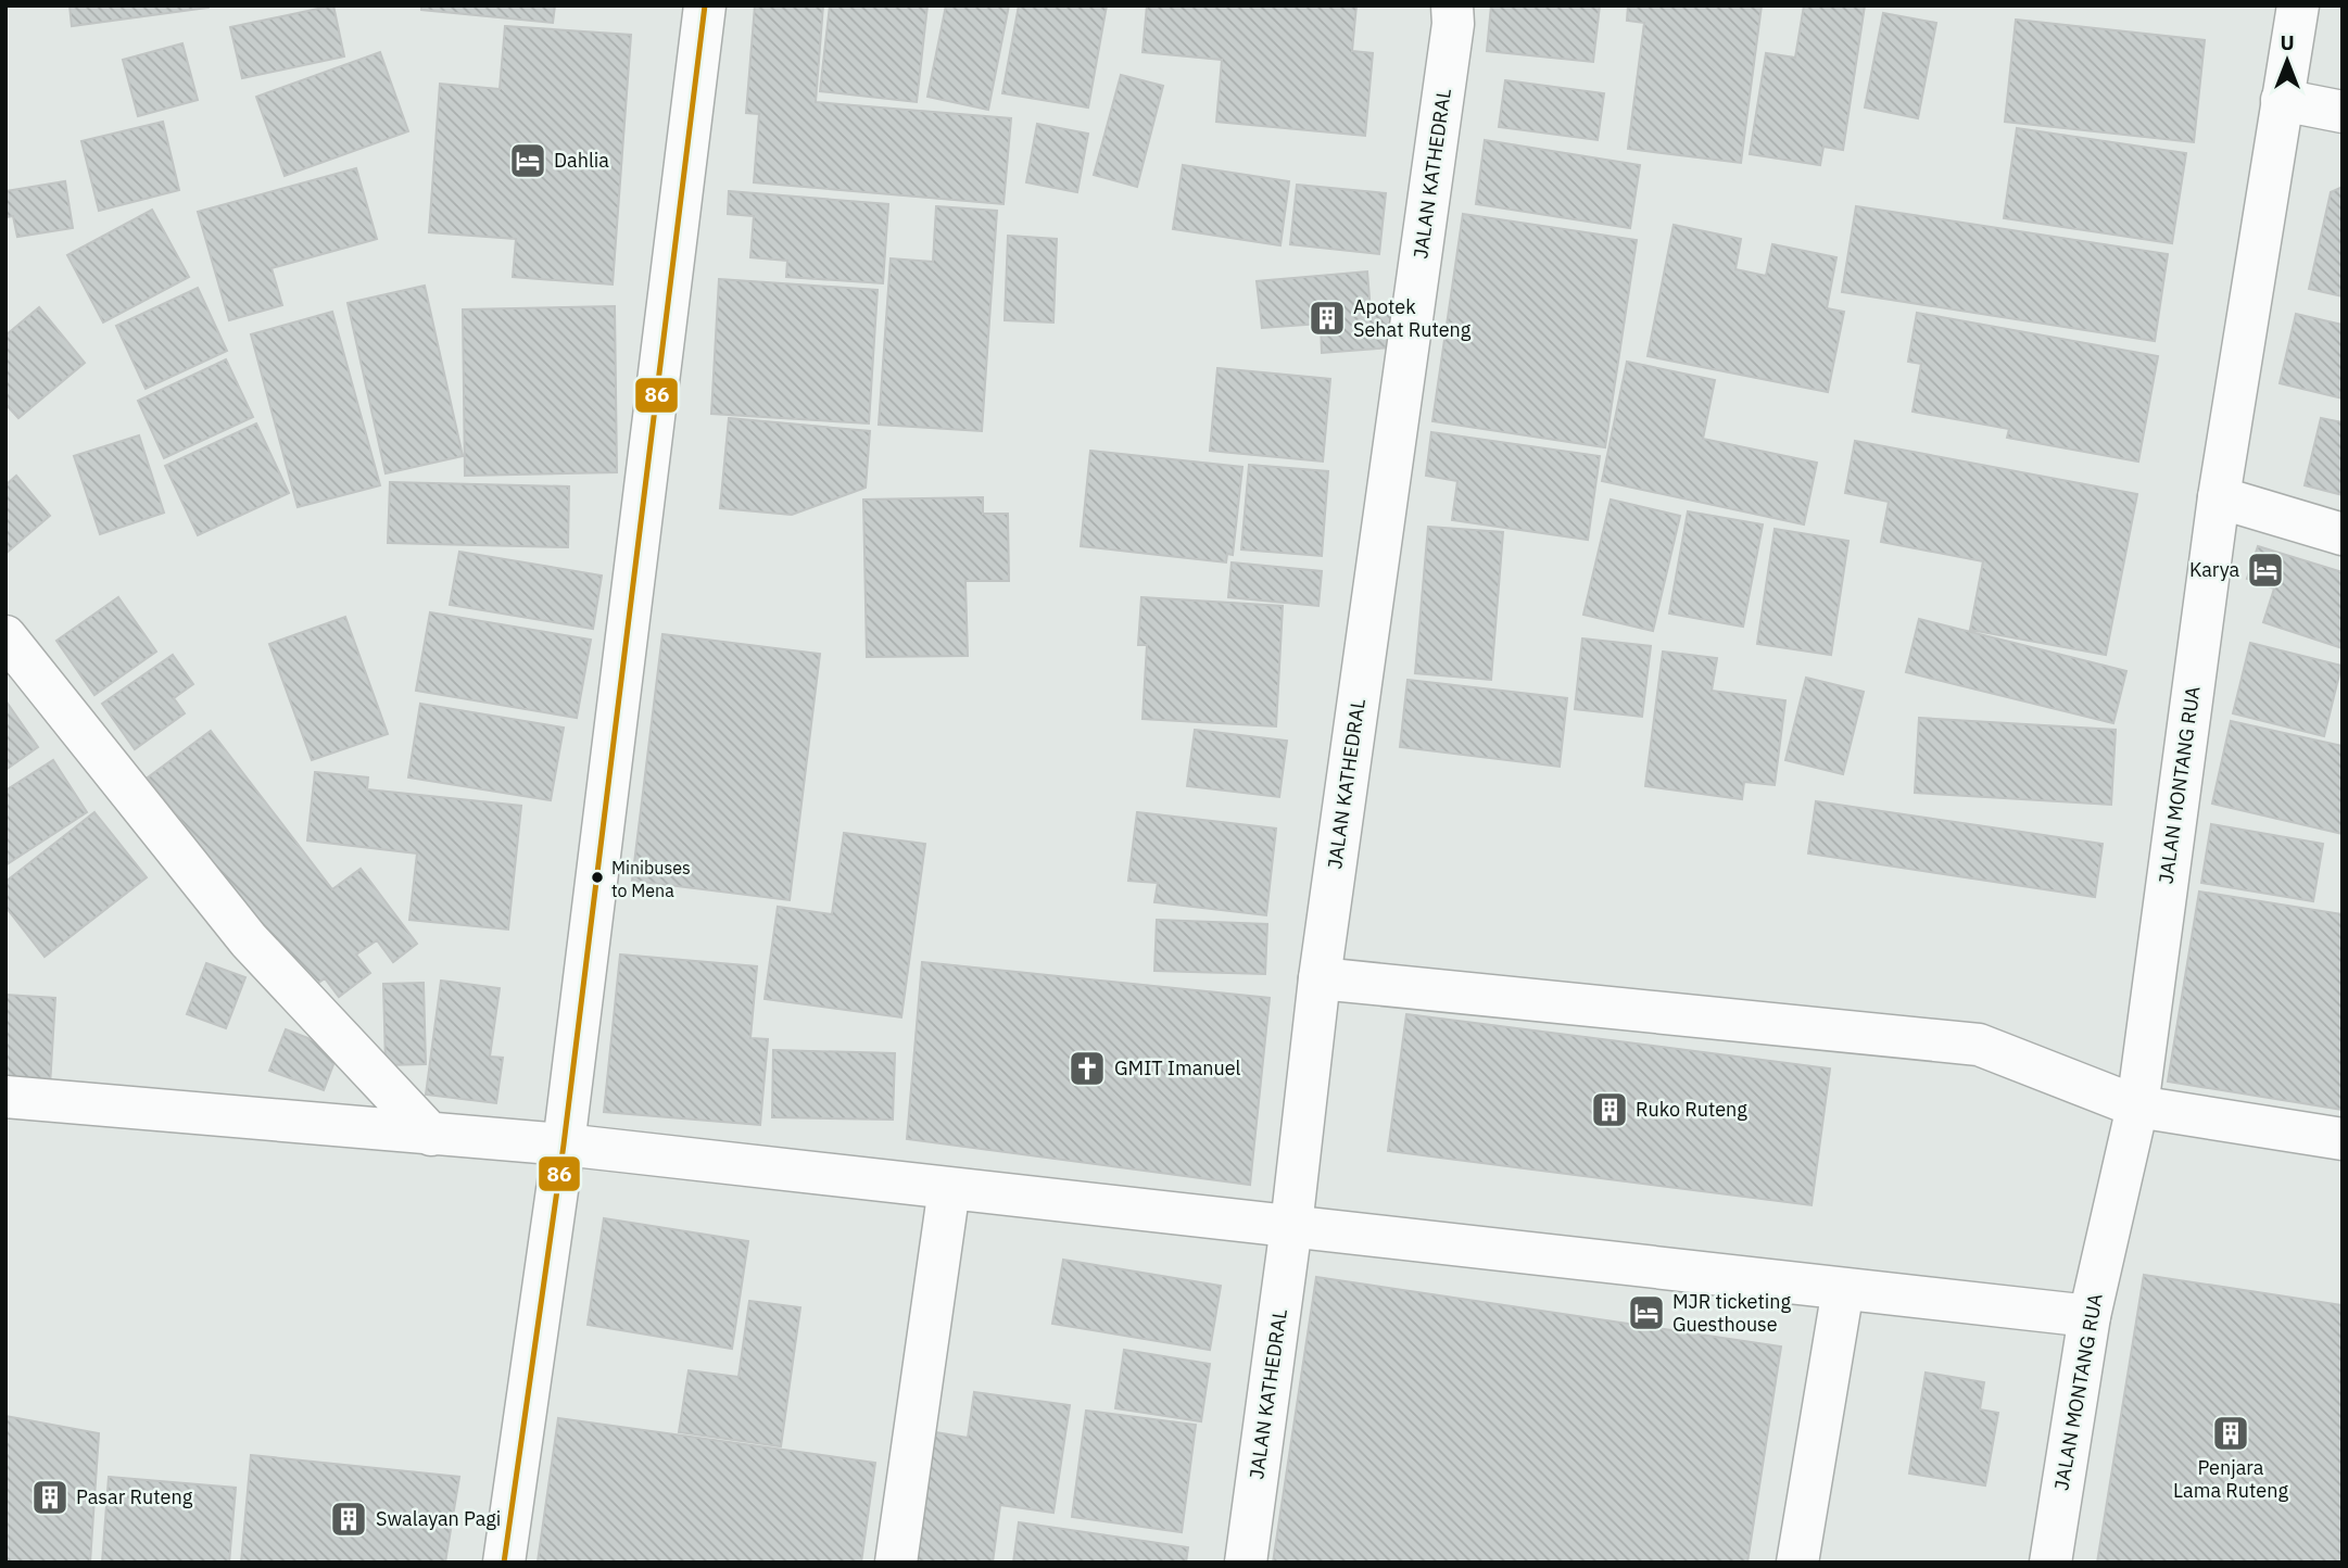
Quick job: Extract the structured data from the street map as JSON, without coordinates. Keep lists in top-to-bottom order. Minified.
{"streets":{"main road":["JALAN KATHEDRAL","JALAN MONTANG RUA"]},"places":{"hotel":["Dahlia","Karya","MJR ticketing Guesthouse"],"building":["Apotek Sehat Ruteng","Ruko Ruteng","Penjara Lama Ruteng","Pasar Ruteng","Swalayan Pagi"],"other":["Minibuses to Mena"],"church":["GMIT Imanuel"]},"lines":["transit line 86"],"north":"top"}
